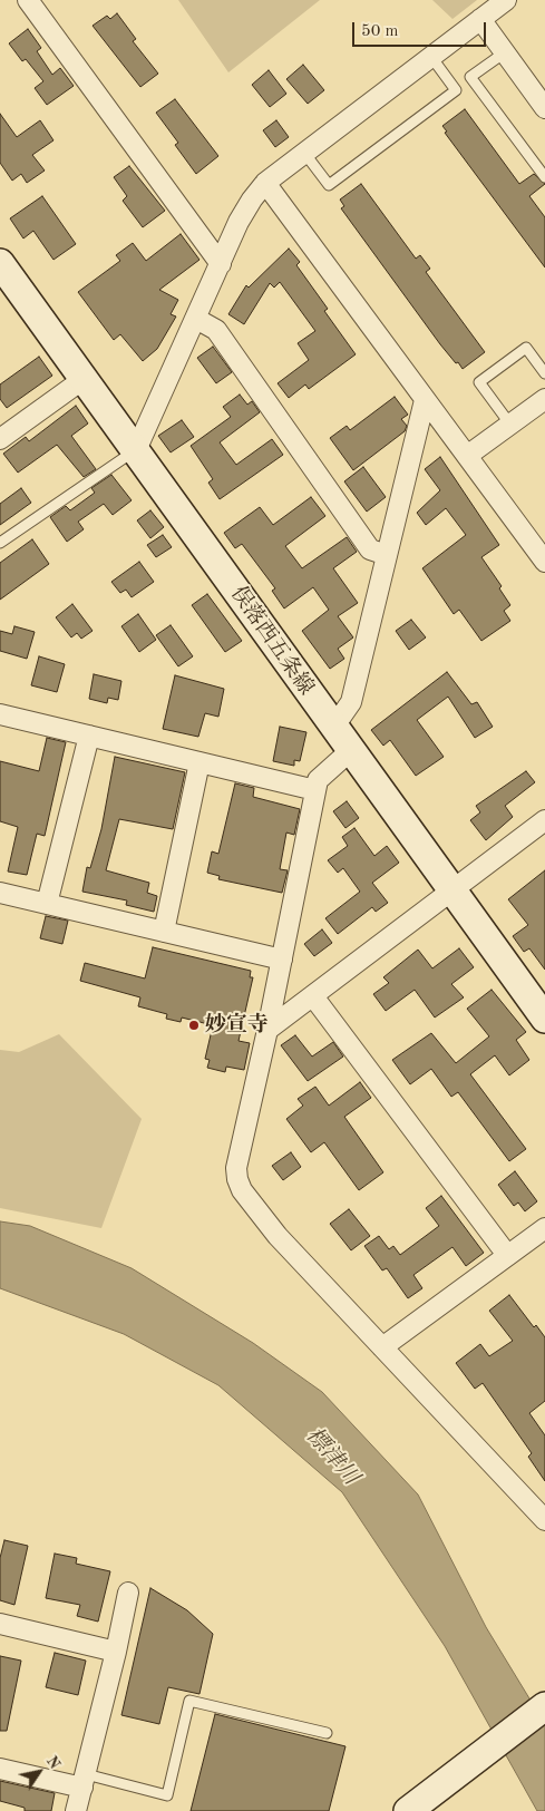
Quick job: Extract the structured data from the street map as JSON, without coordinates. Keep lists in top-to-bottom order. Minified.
{"streets":{"main road":["俣落西五条線"]},"water":["標津川"],"places":["妙宣寺"],"scale_bar":"50 m","north":"top right"}
